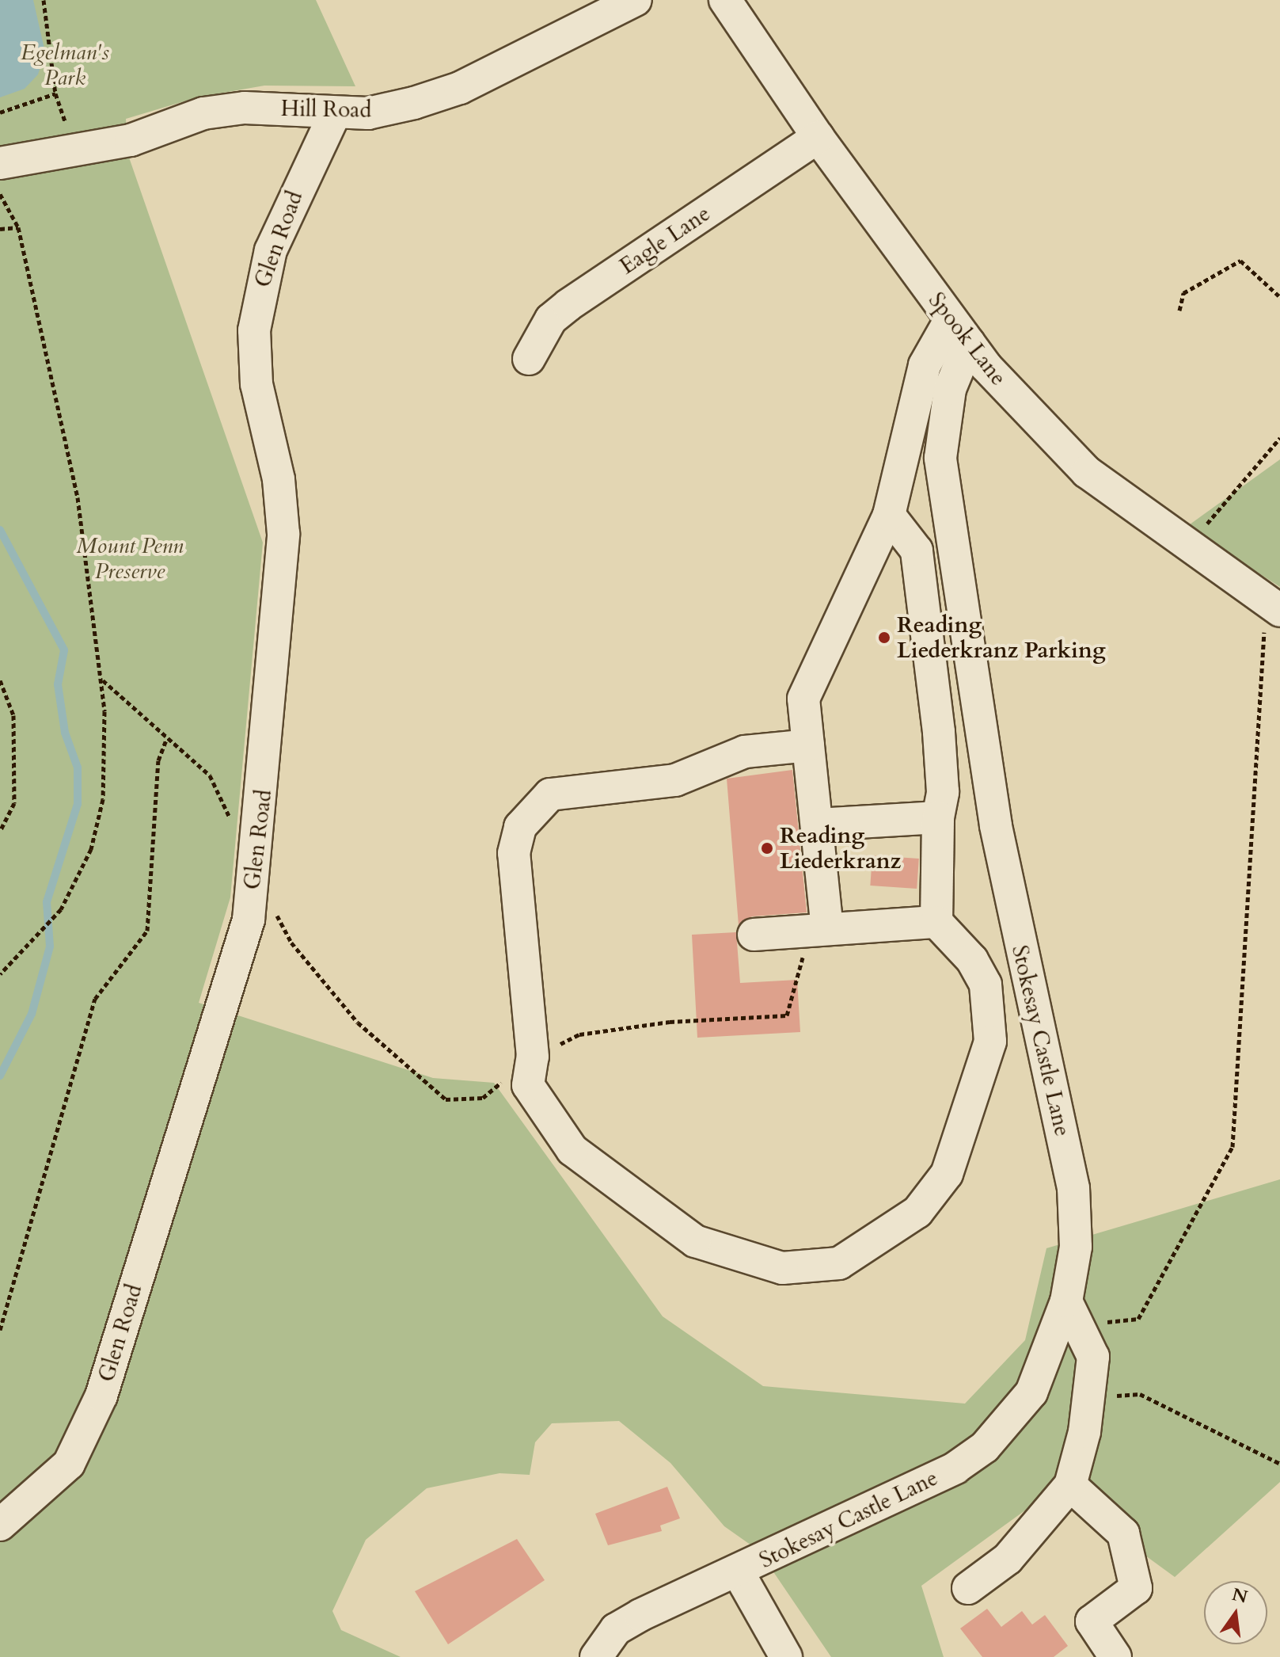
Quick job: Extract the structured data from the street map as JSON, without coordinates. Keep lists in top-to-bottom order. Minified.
{"streets":{"street":["Hill Road","Glen Road","Eagle Lane","Spook Lane","Stokesay Castle Lane"]},"crossings":[["Hill Road","Glen Road"],["Eagle Lane","Spook Lane"],["Spook Lane","Stokesay Castle Lane"]],"parks":["Egelman's Park","Mount Penn Preserve"],"places":["Reading Liederkranz Parking","Reading Liederkranz"],"north":"top"}
